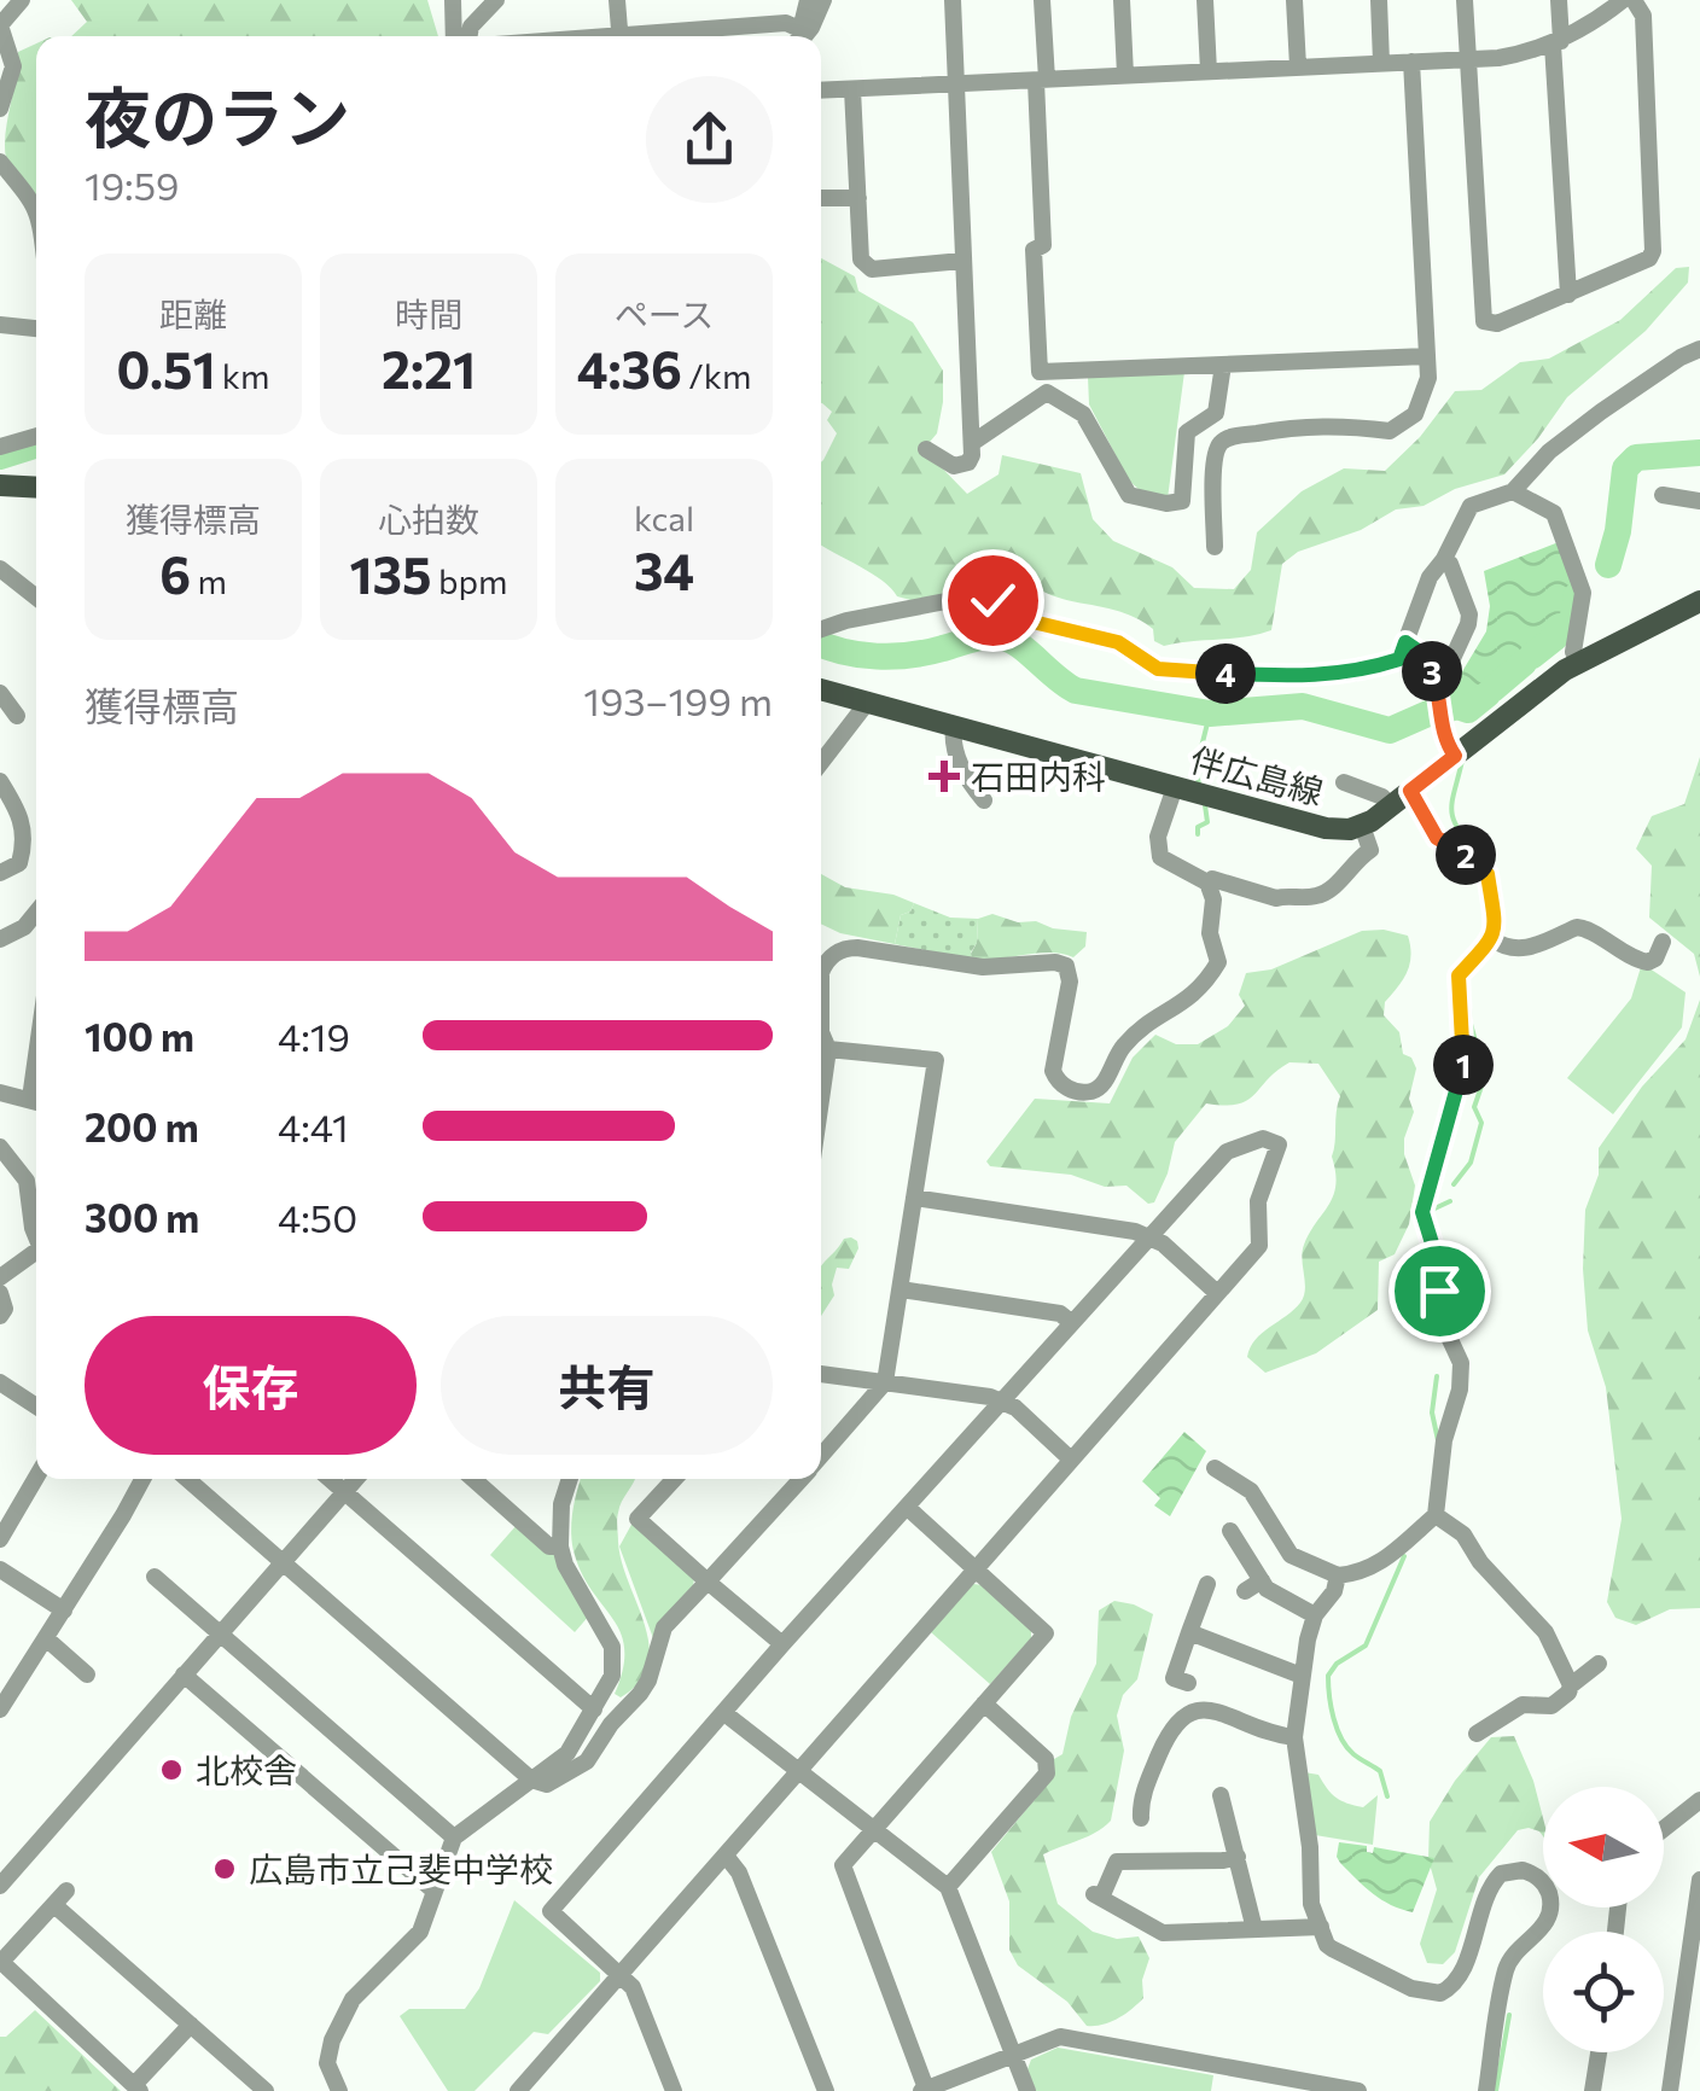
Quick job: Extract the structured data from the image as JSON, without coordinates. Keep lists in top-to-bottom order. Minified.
{"streets":{"main road":["伴広島線"]},"places":{"health":["石田内科"],"other":["北校舎","広島市立己斐中学校"]},"north":"left","page":{"heading":["夜のラン","19:59"],"stats":[["距離","0.51 km"],["時間","2:21"],["ペース","4:36 /km"],["獲得標高","6 m"],["心拍数","135 bpm"],["kcal","34"]],"pins":["3","4","2","1"],"chart":["獲得標高","193–199 m"],"list":[{"name":"100 m","note":"4:19"},{"name":"200 m","note":"4:41"},{"name":"300 m","note":"4:50"}],"buttons":["保存","共有"]}}
